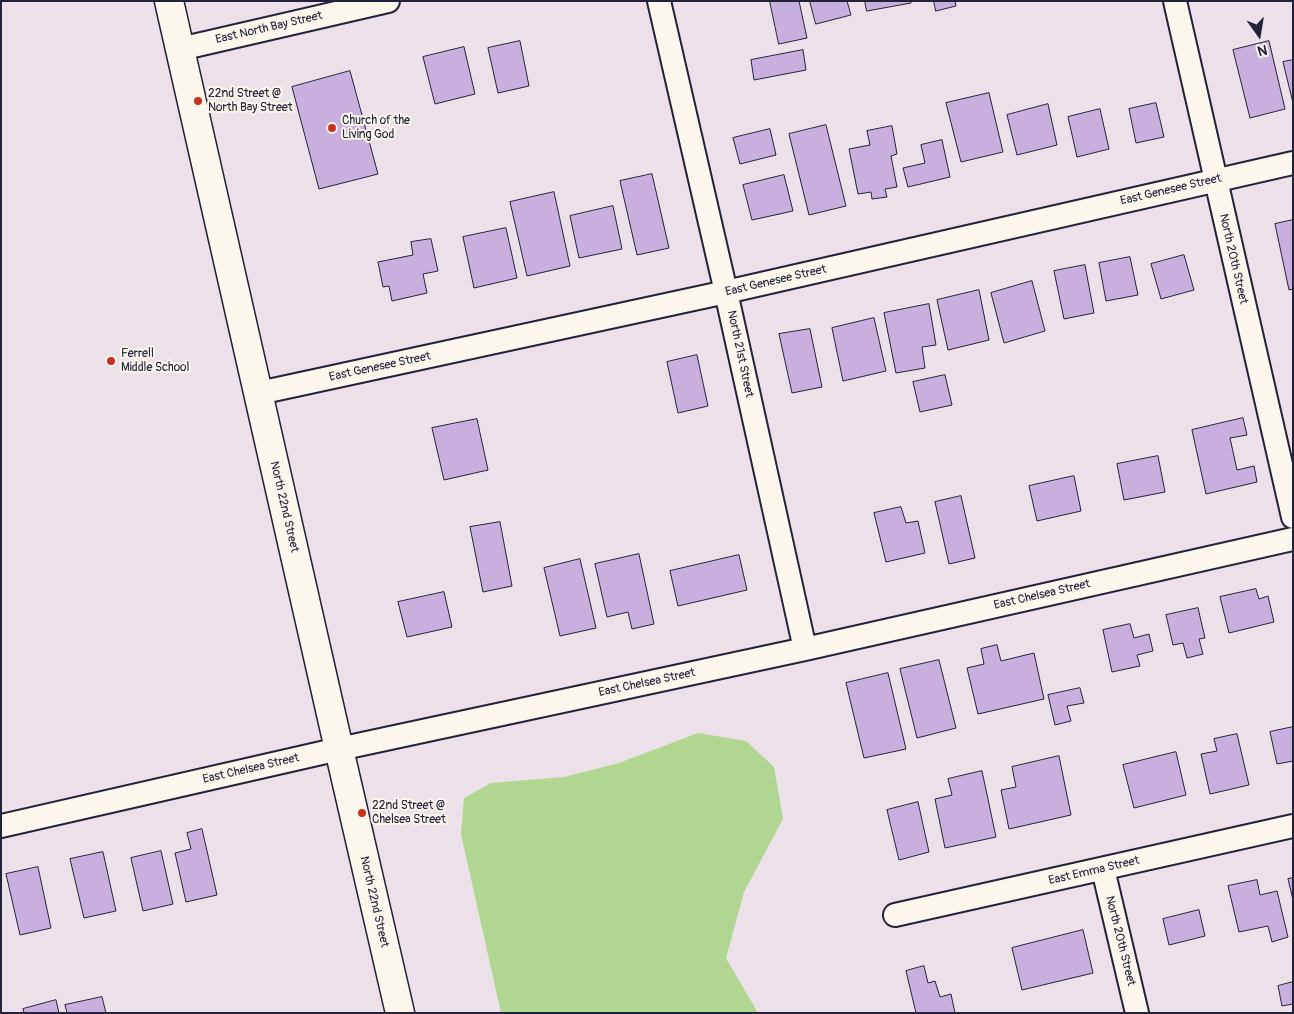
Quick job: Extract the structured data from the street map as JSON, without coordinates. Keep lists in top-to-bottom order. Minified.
{"streets":{"main road":["North 22nd Street"],"street":["East North Bay Street","East Genesee Street","North 20th Street","North 21st Street","East Chelsea Street","East Emma Street"]},"crossings":[["East North Bay Street","North 22nd Street"],["East Genesee Street","North 20th Street"],["East Genesee Street","North 21st Street"],["East Genesee Street","North 22nd Street"],["North 20th Street","East Emma Street"],["North 21st Street","East Chelsea Street"],["North 22nd Street","East Chelsea Street"]],"places":["22nd Street @ North Bay Street","Church of the Living God","Ferrell Middle School","22nd Street @ Chelsea Street"],"north":"bottom"}
